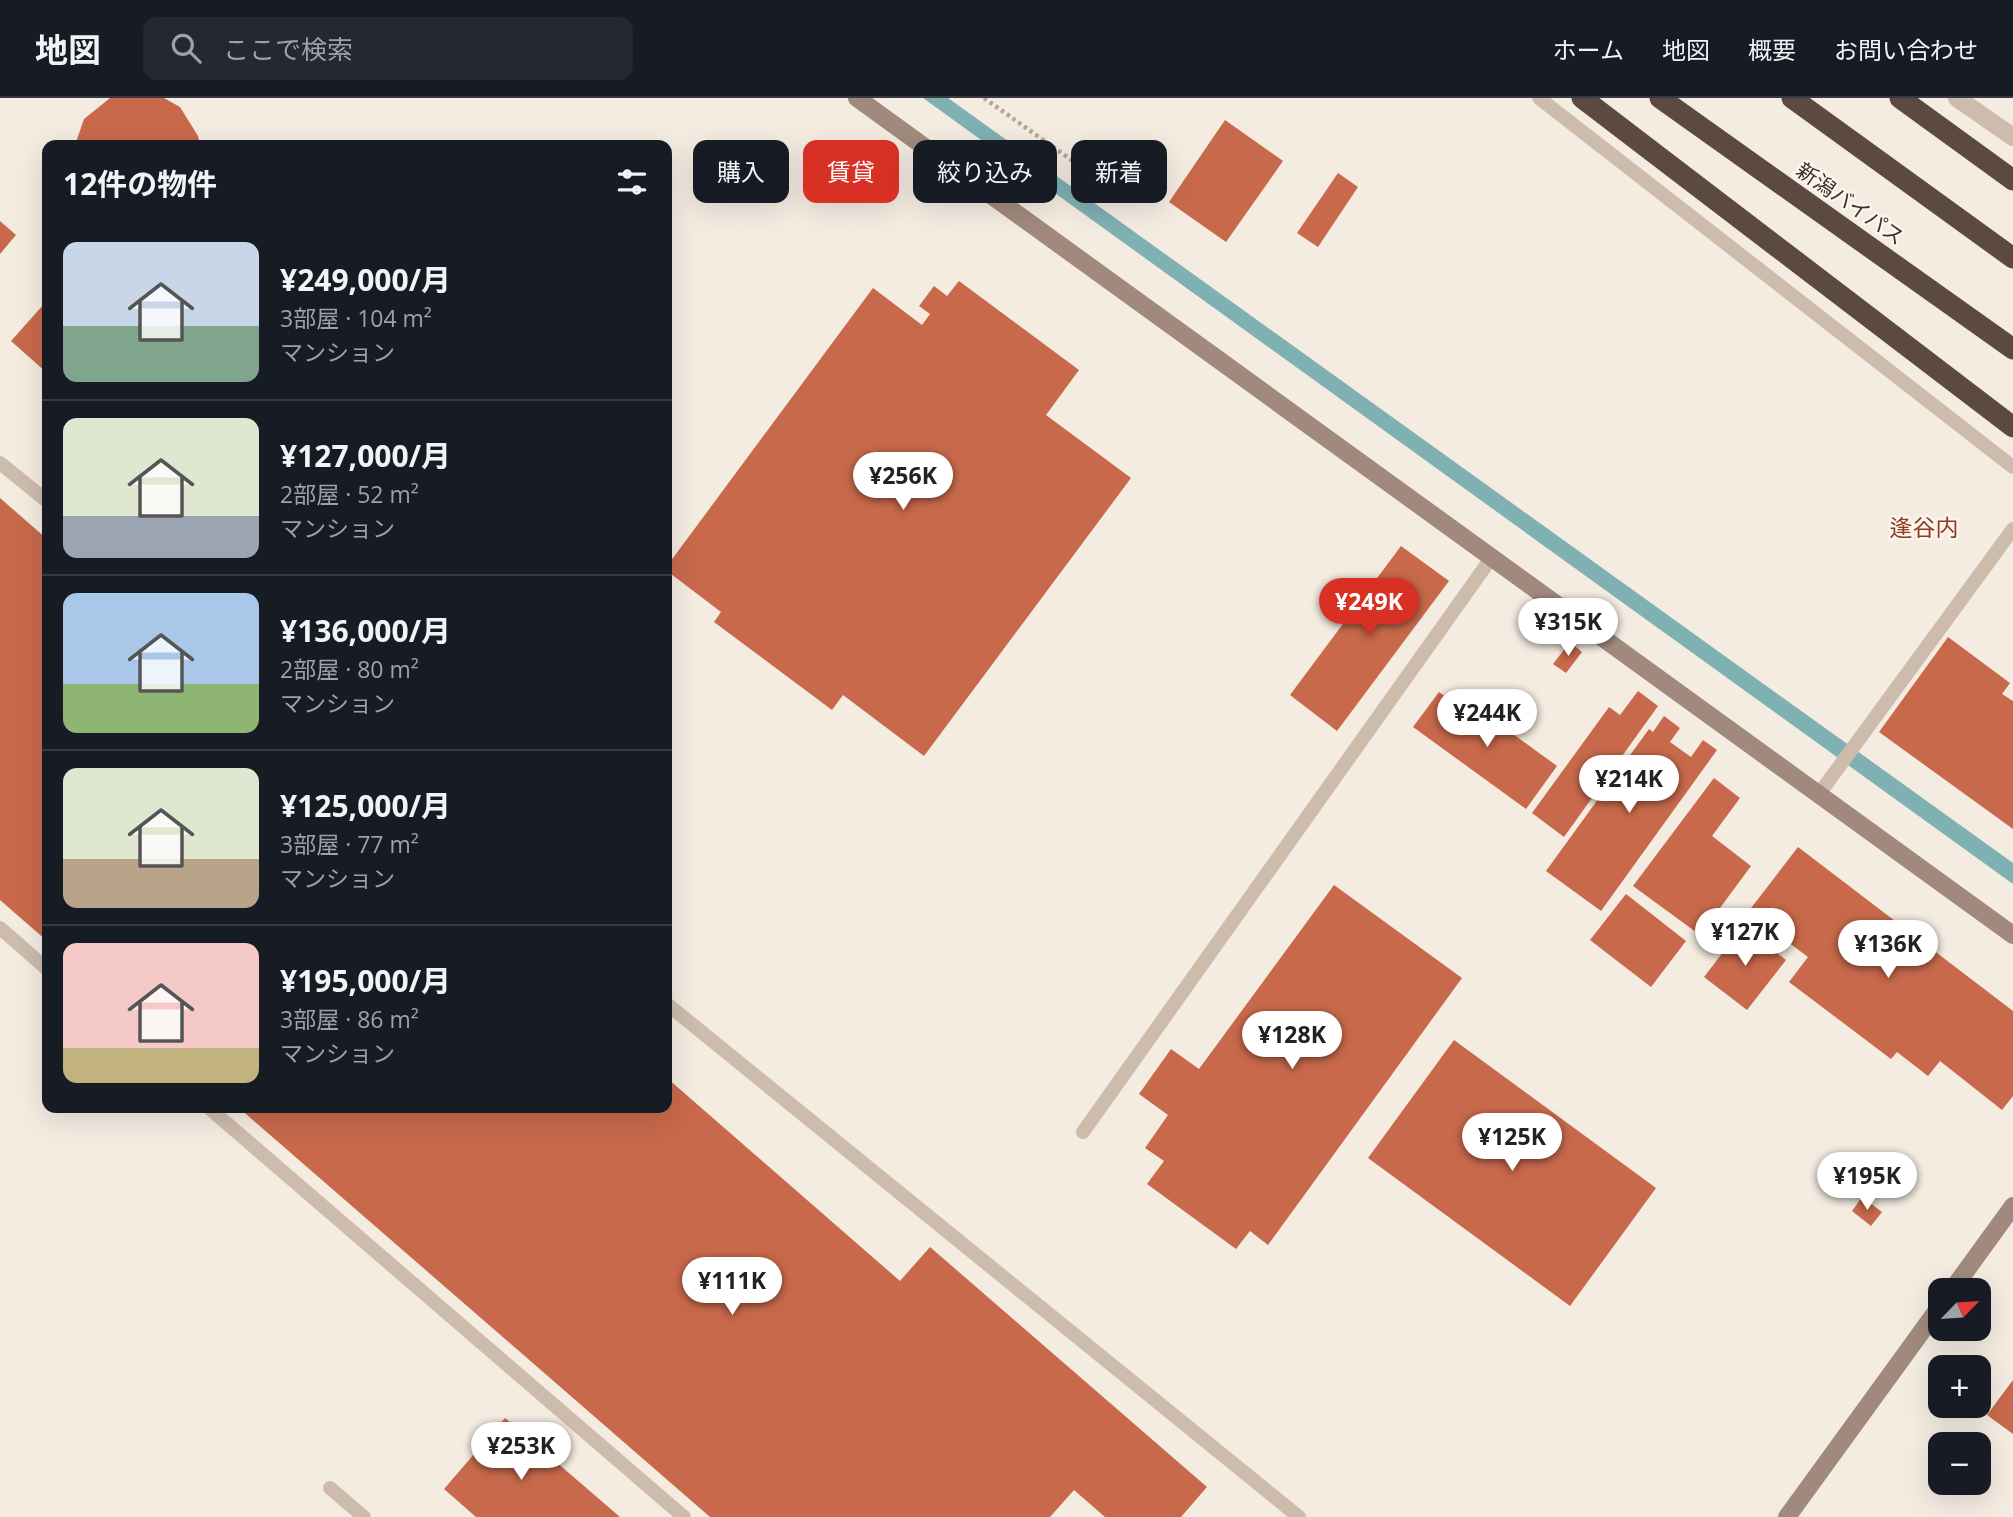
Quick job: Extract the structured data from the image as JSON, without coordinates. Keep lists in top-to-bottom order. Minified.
{"streets":{"highway":["新潟バイパス"]},"districts":["逢谷内"],"north":"top right","page":{"header":"地図","search":"ここで検索","nav":["ホーム","地図","概要","お問い合わせ"],"chip":["購入","賃貸","絞り込み","新着"],"heading":"12件の物件","list":[{"name":"¥249,000/月","note":"3部屋 · 104 m² · マンション"},{"name":"¥127,000/月","note":"2部屋 · 52 m² · マンション"},{"name":"¥136,000/月","note":"2部屋 · 80 m² · マンション"},{"name":"¥125,000/月","note":"3部屋 · 77 m² · マンション"},{"name":"¥195,000/月","note":"3部屋 · 86 m² · マンション"}],"price":["¥256K","¥249K","¥315K","¥244K","¥214K","¥127K","¥136K","¥128K","¥125K","¥195K","¥111K","¥253K"],"map_buttons":["+","−"]}}
